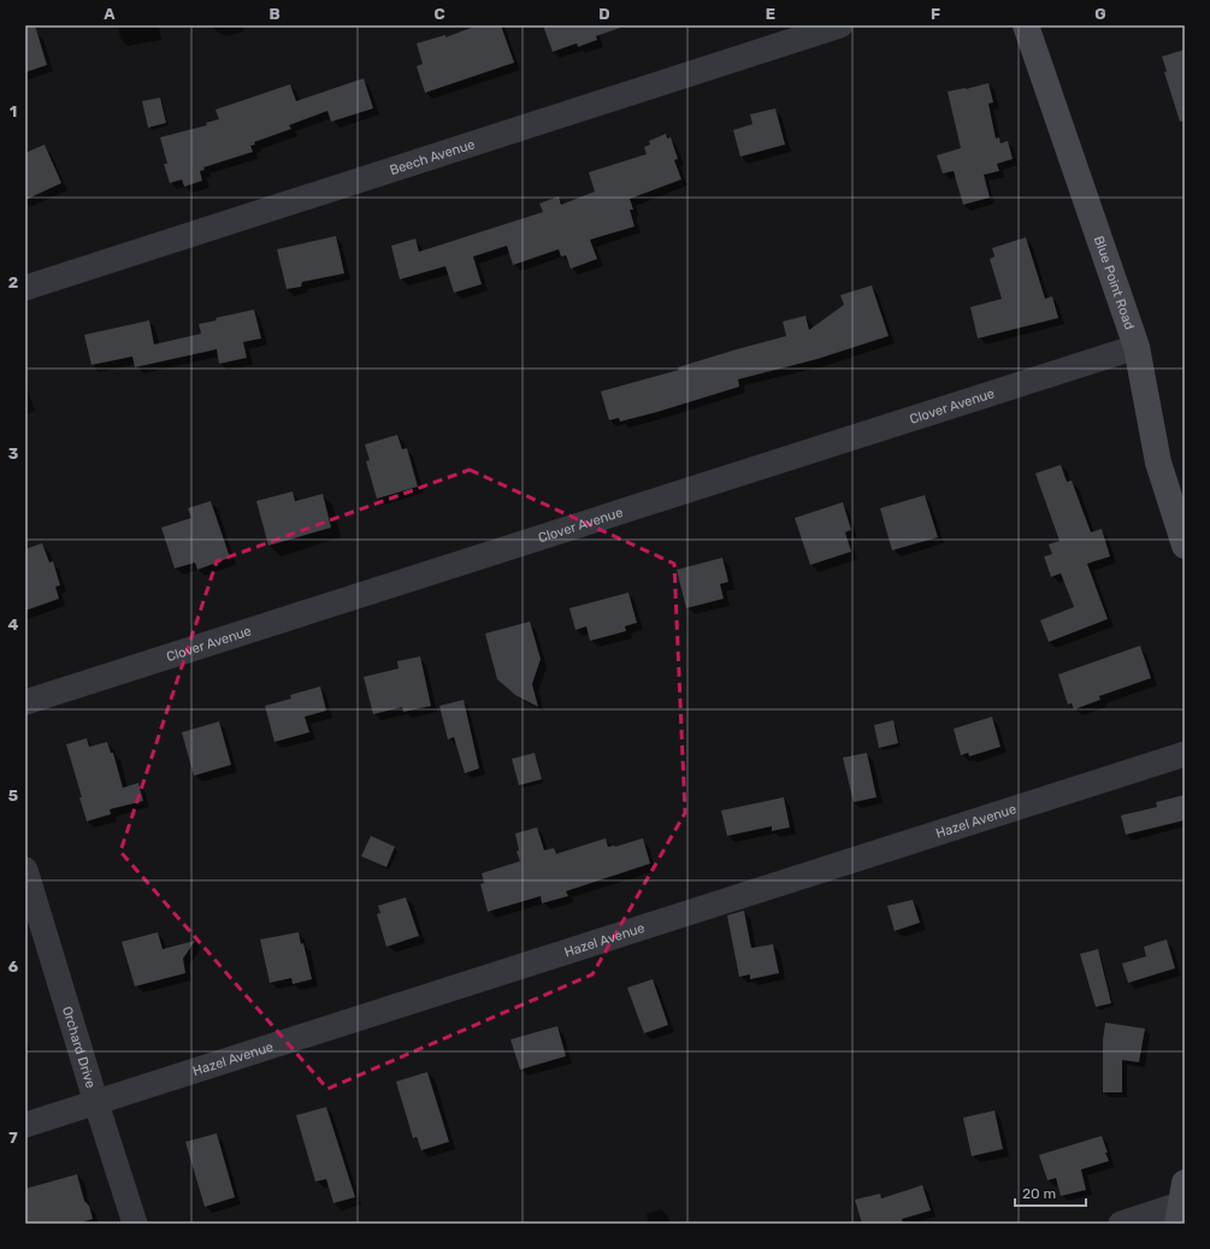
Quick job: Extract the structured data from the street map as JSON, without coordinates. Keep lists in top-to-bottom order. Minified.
{"streets":{"street":["Beech Avenue","Blue Point Road","Clover Avenue","Hazel Avenue","Orchard Drive"]},"crossings":[["Blue Point Road","Clover Avenue"],["Hazel Avenue","Orchard Drive"]],"scale_bar":"20 m","grid":{"columns":["A","B","C","D","E","F","G"],"rows":["1","2","3","4","5","6","7"]}}
